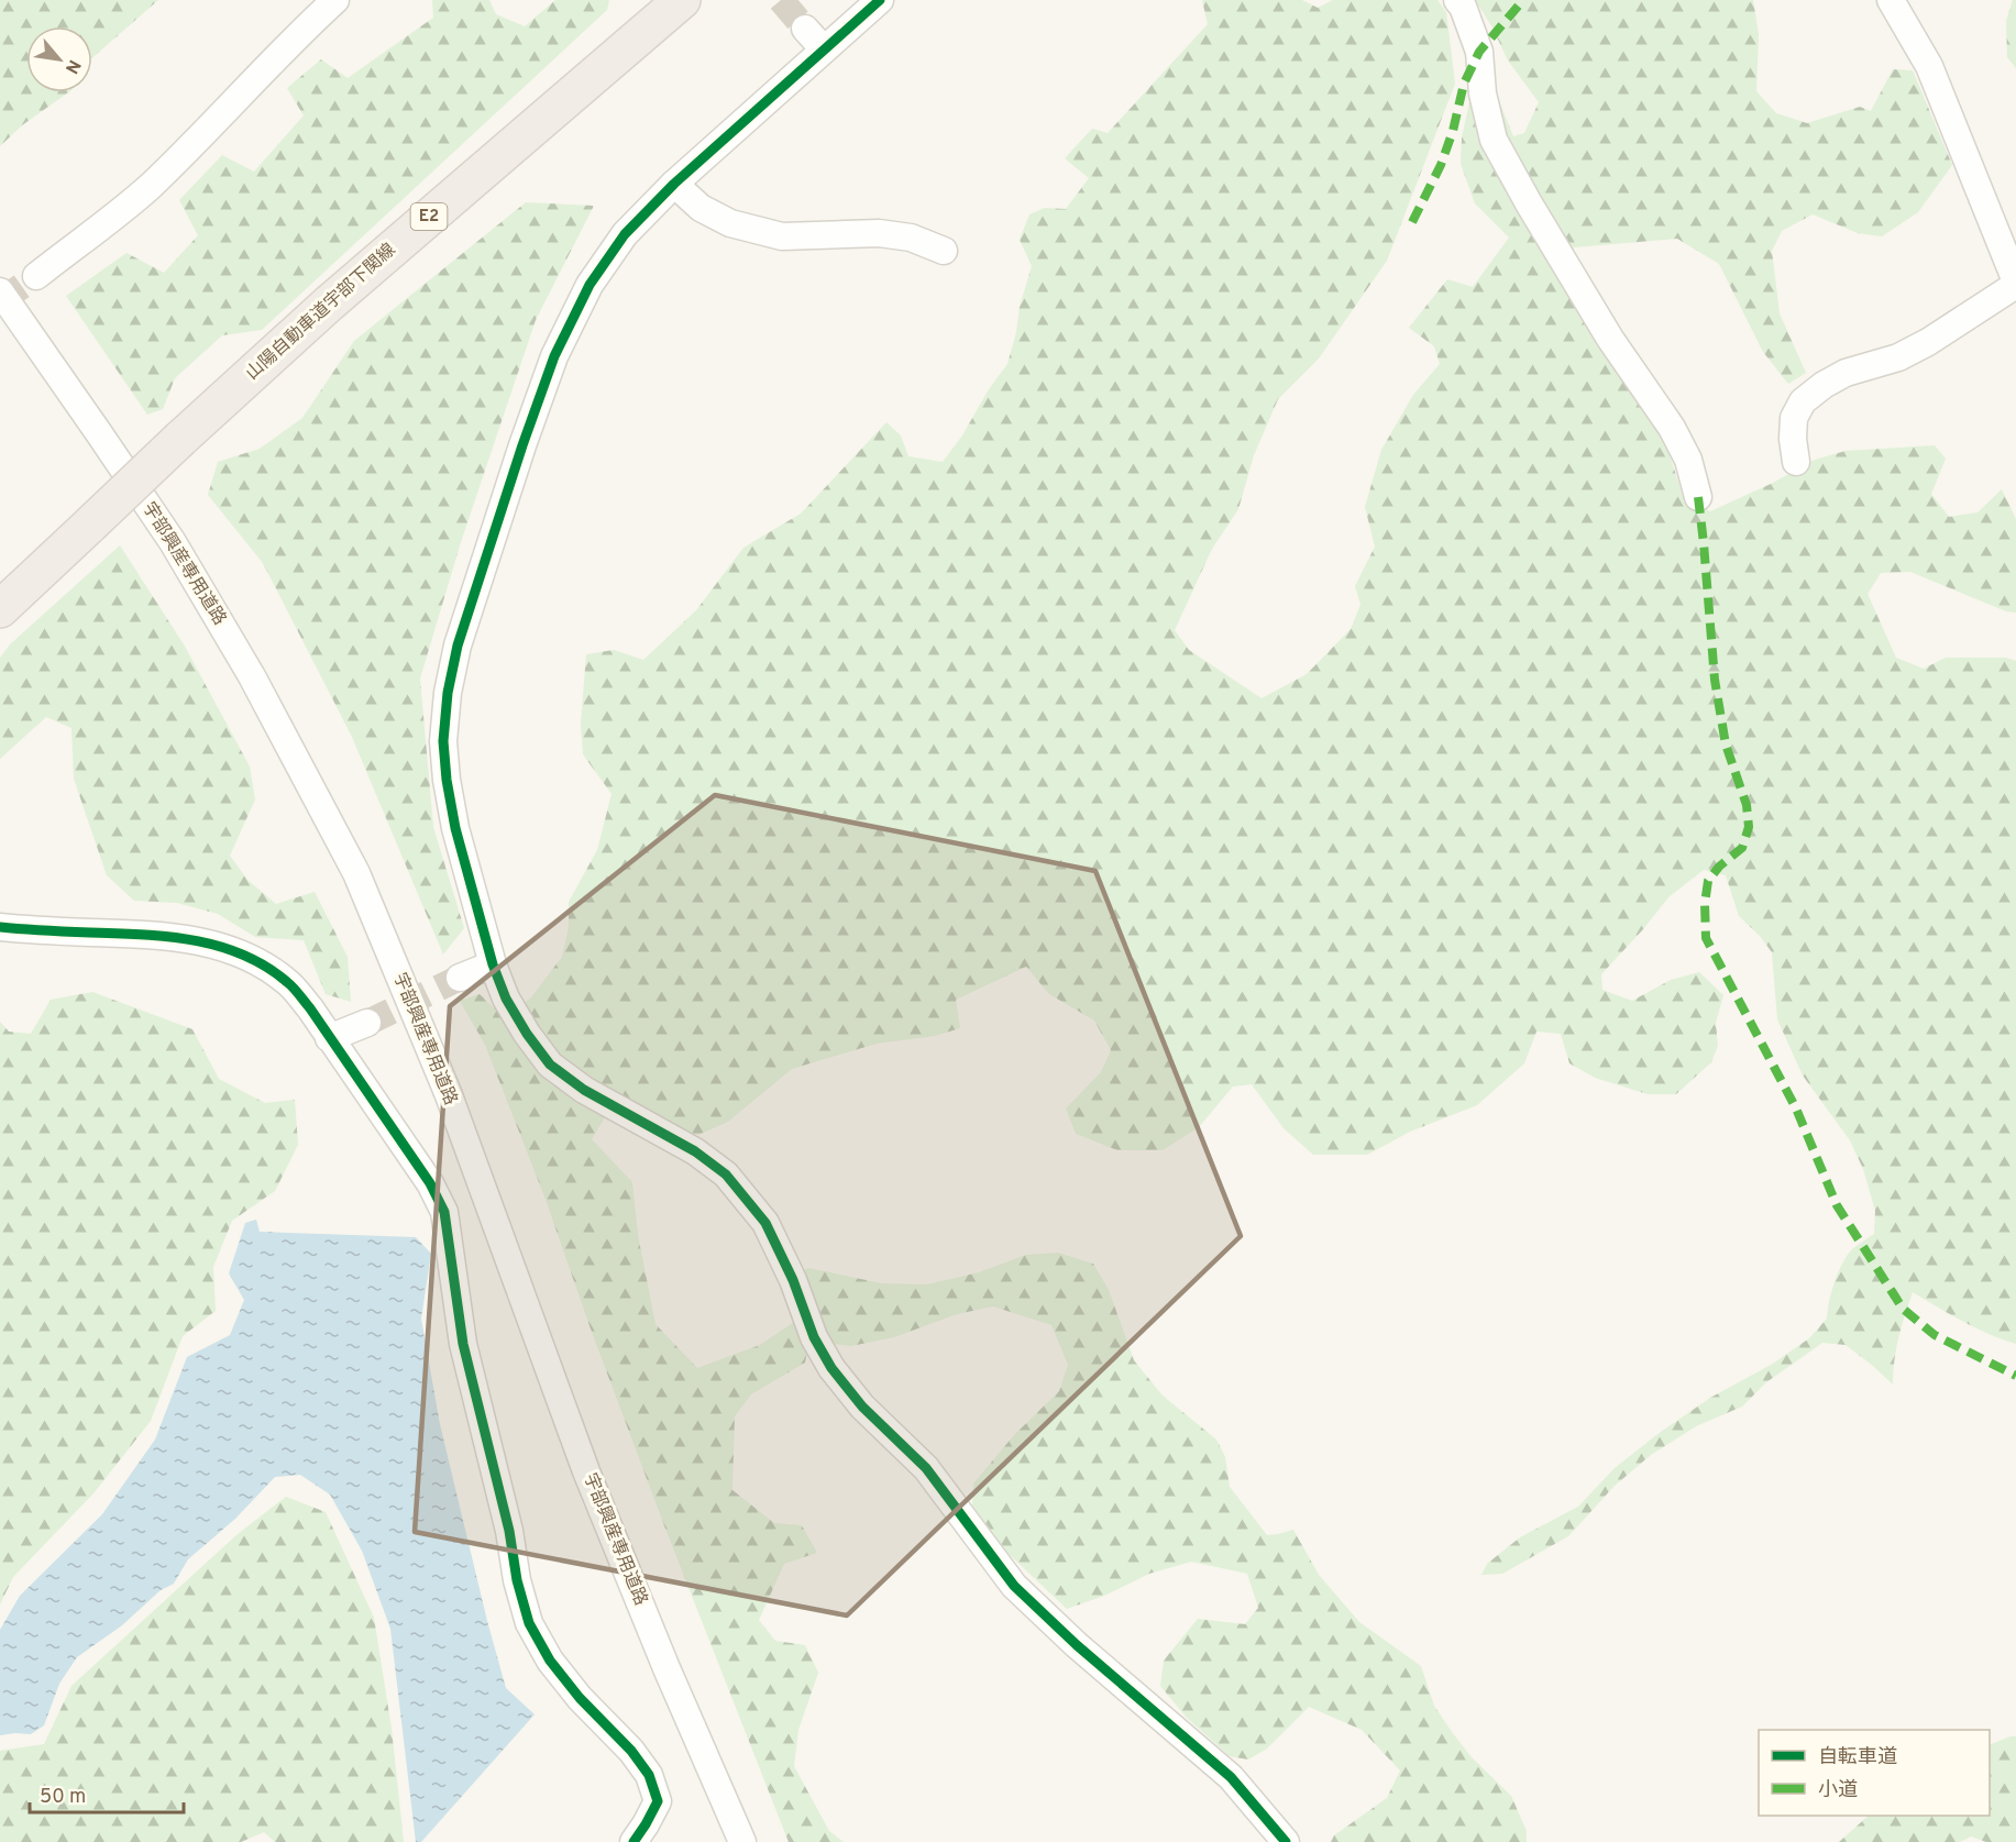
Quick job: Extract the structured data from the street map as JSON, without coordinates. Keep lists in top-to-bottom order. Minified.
{"streets":{"highway":["E2","山陽自動車道宇部下関線"],"street":["宇部興産専用道路"]},"legend":["自転車道","小道"],"scale_bar":"50 m","north":"bottom right"}
